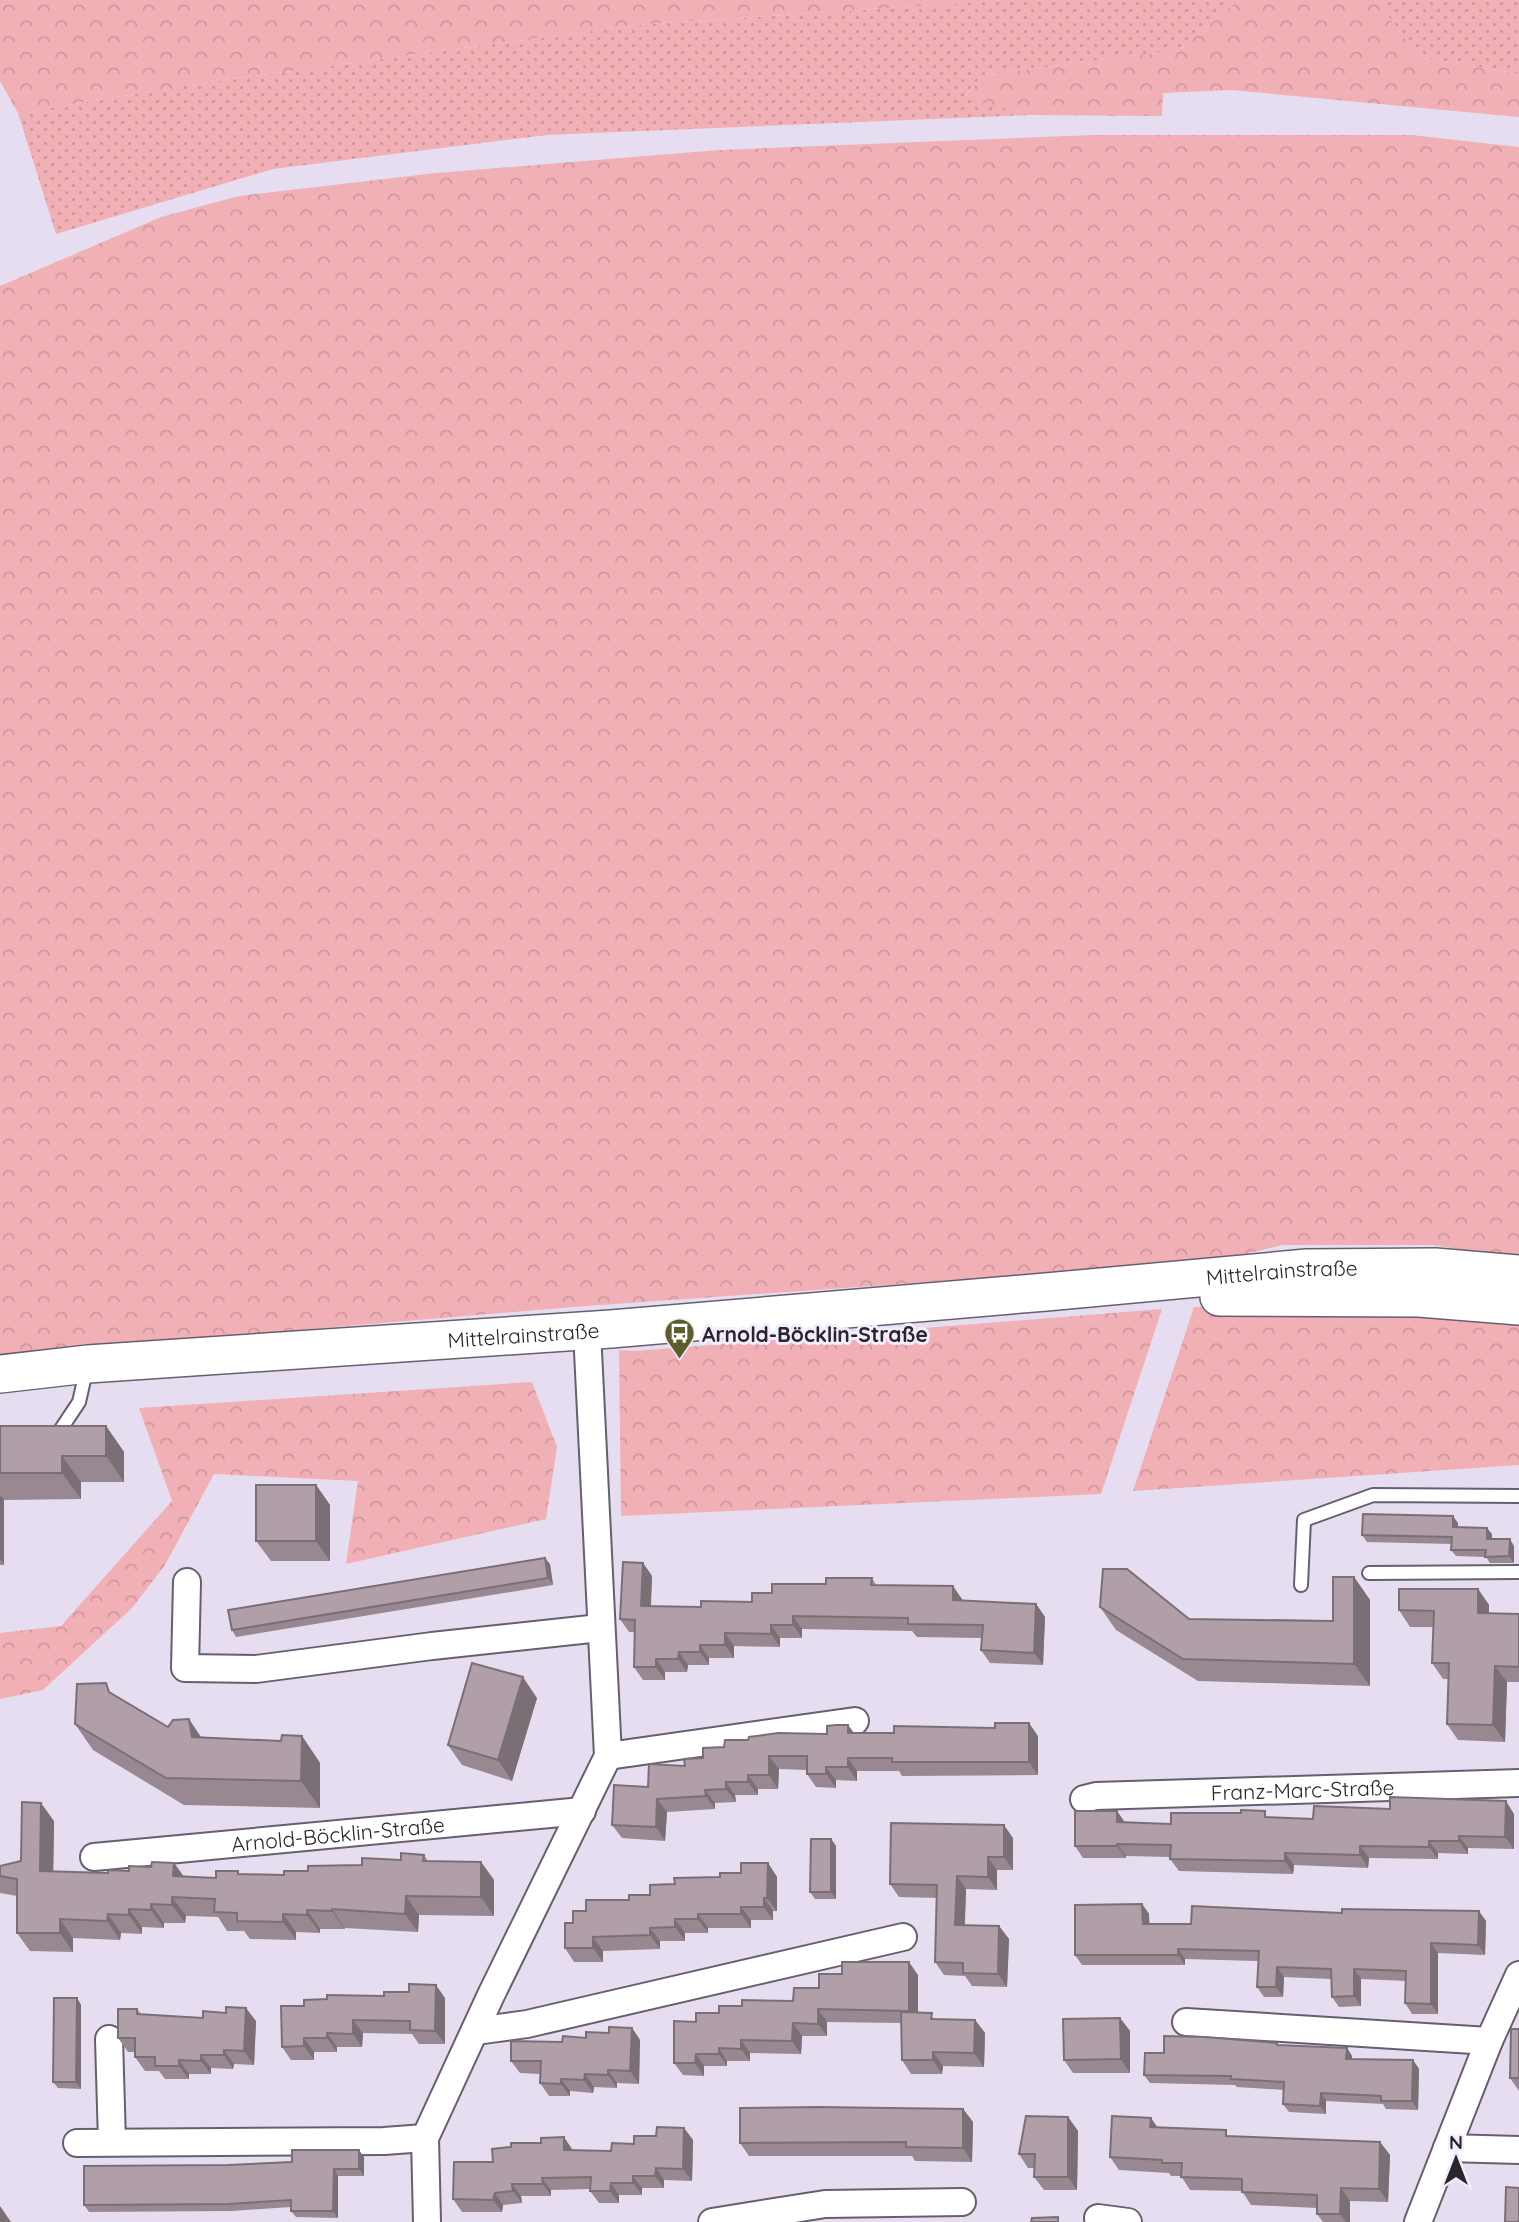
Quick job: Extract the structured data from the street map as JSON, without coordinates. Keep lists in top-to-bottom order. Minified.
{"streets":{"street":["Mittelrainstraße","Franz-Marc-Straße","Arnold-Böcklin-Straße"]},"places":{"bus stop":["Arnold-Böcklin-Straße"]},"north":"top"}
